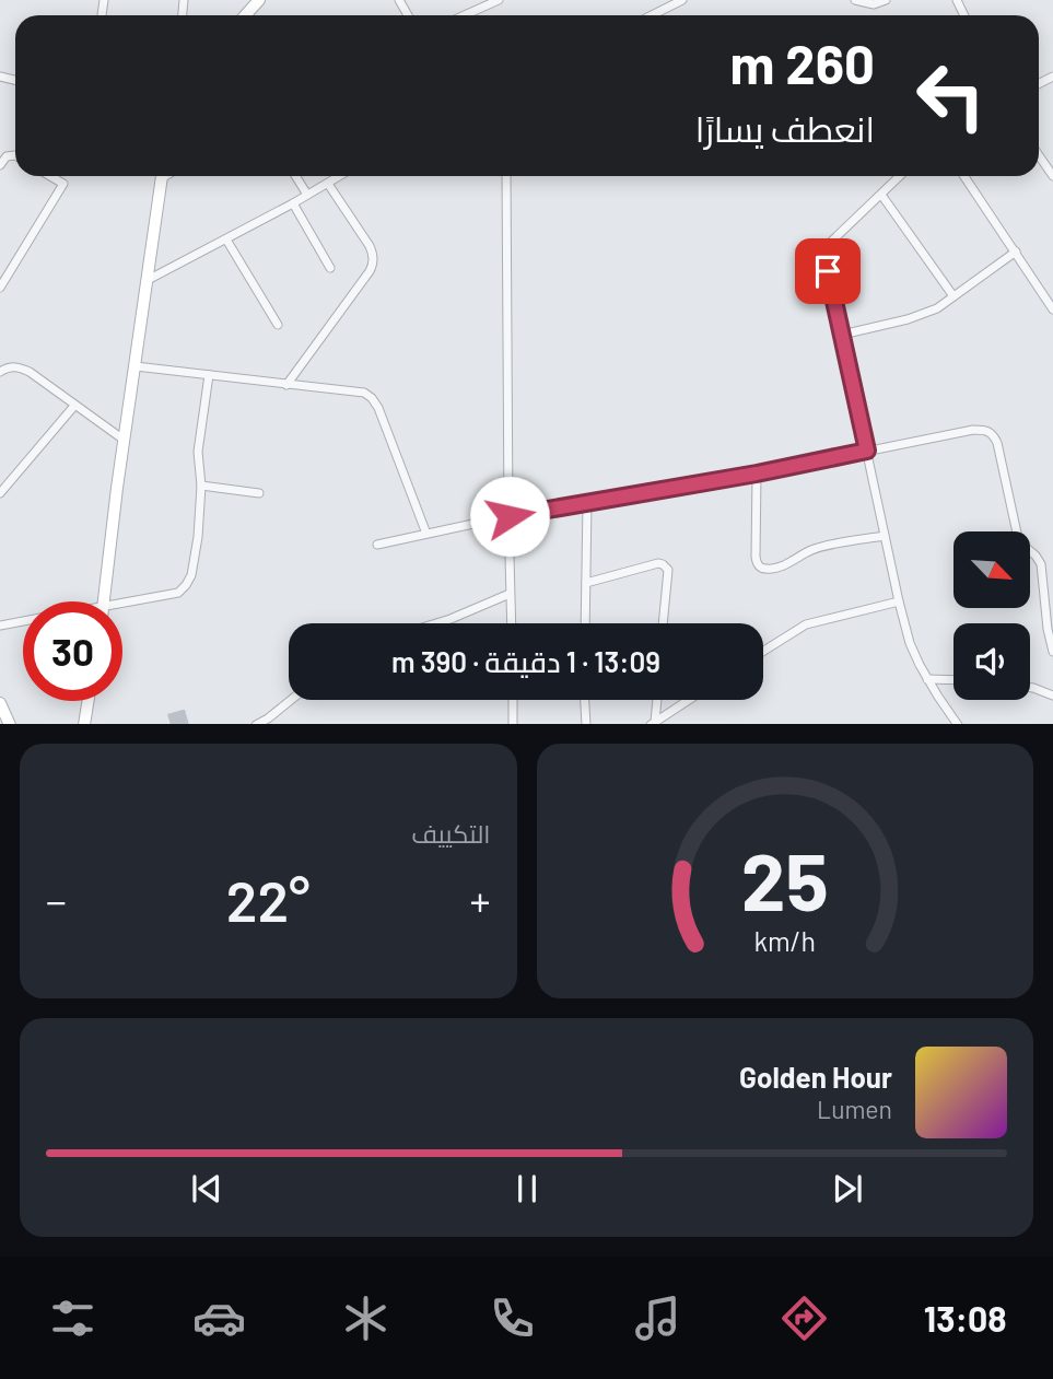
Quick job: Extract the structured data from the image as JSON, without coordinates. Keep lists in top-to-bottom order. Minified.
{"north":"bottom right","page":{"turn":["260 m","انعطف يسارًا"],"limit":"30","trip":"13:09 · 1 دقيقة · 390 m","tile":"التكييف","heat":["−","22°","+"],"song":["Golden Hour","Lumen"],"tabs":"13:08","gauge":["25","km/h"]}}
